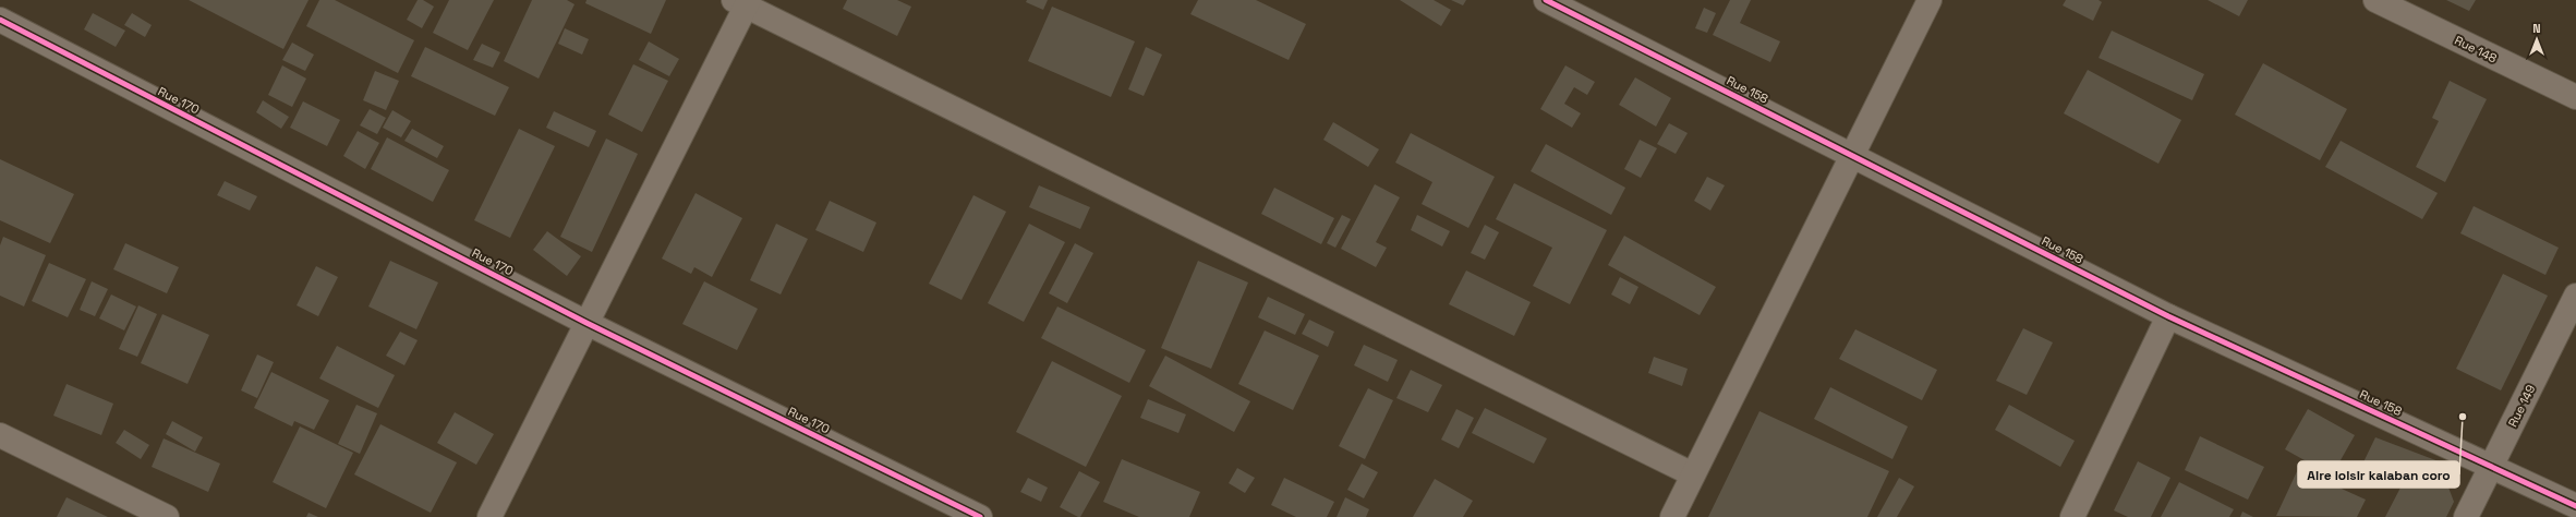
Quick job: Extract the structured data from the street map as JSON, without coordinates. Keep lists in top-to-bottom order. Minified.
{"streets":{"street":["Rue 148","Rue 158","Rue 170","Rue 149"]},"crossings":[["Rue 158","Rue 149"]],"places":["Aire loisir kalaban coro"],"north":"top"}
